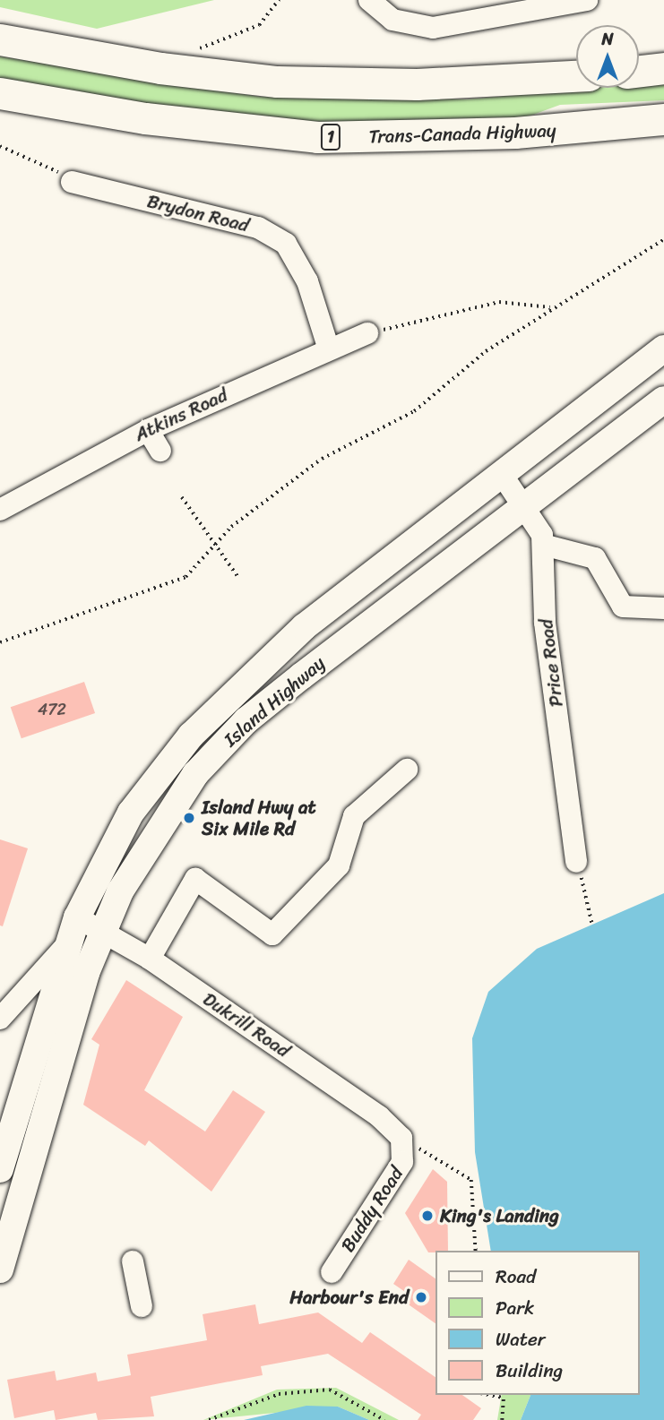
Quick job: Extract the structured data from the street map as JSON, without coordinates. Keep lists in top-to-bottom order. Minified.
{"streets":{"highway":["Trans-Canada Highway","1"],"main road":["Island Highway"],"street":["Brydon Road","Atkins Road","Price Road","Dukrill Road","Buddy Road"]},"crossings":[["Brydon Road","Atkins Road"],["Price Road","Island Highway"],["Island Highway","Dukrill Road"],["Dukrill Road","Buddy Road"]],"places":["Island Hwy at Six Mile Rd","King's Landing","Harbour's End"],"house_numbers":["472"],"legend":["Road","Park","Water","Building"],"north":"top"}
